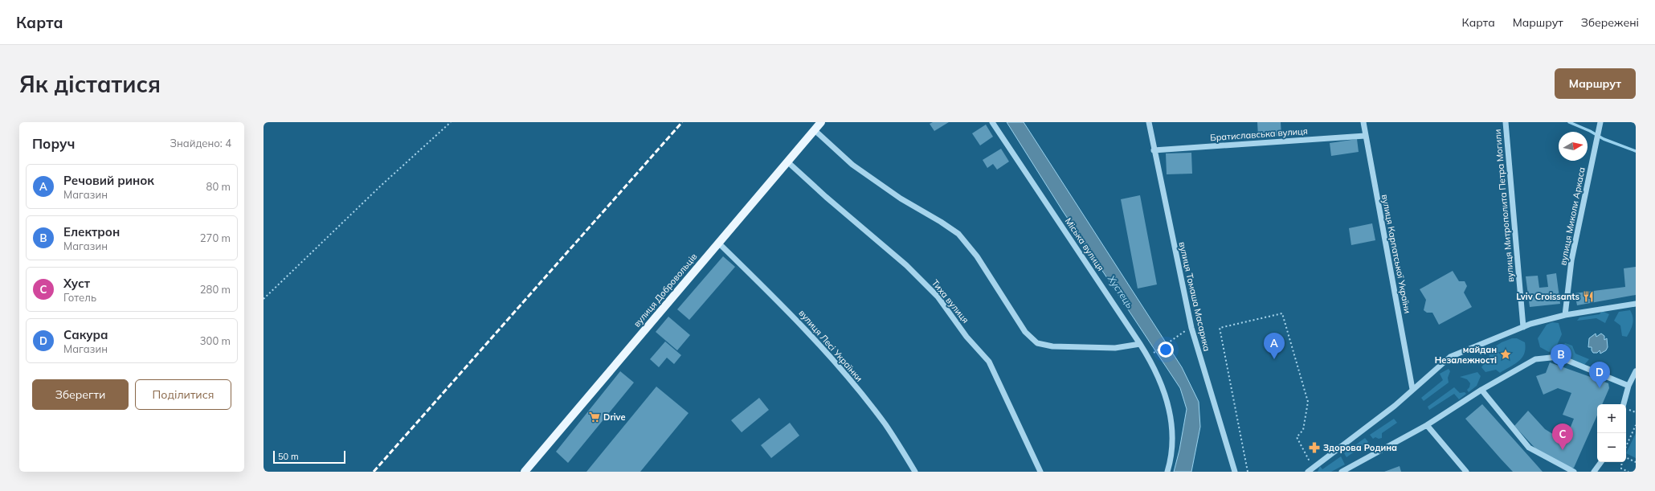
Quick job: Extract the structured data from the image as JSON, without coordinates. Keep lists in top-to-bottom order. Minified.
{"streets":{"main road":["вулиця Добровольців"],"street":["Братиславська вулиця","вулиця Митрополита Петра Могили","вулиця Миколи Аркаса","Міська вулиця","вулиця Карпатської України","вулиця Томаша Масарика","Тиха вулиця","вулиця Лесі Українки"]},"crossings":[["Братиславська вулиця","вулиця Карпатської України"],["Братиславська вулиця","вулиця Томаша Масарика"],["вулиця Добровольців","Тиха вулиця"],["вулиця Добровольців","вулиця Лесі Українки"]],"water":["Хустець"],"places":{"restaurant":["Lviv Croissants"],"place":["майдан Незалежності"],"supermarket":["Drive"],"pharmacy":["Здорова Родина"]},"scale_bar":"50 m","north":"right","page":{"header":"Карта","nav":["Карта","Маршрут","Збережені"],"buttons":["Маршрут",["Зберегти","Поділитися"]],"title":"Як дістатися","heading":["Поруч","Знайдено: 4"],"list":[{"mark":"A","name":"Речовий ринок","note":"Магазин","value":"80 m"},{"mark":"B","name":"Електрон","note":"Магазин","value":"270 m"},{"mark":"C","name":"Хуст","note":"Готель","value":"280 m"},{"mark":"D","name":"Сакура","note":"Магазин","value":"300 m"}],"pins":["A","B","D","C"],"map_buttons":["+","−"],"scale":"50 m"}}
